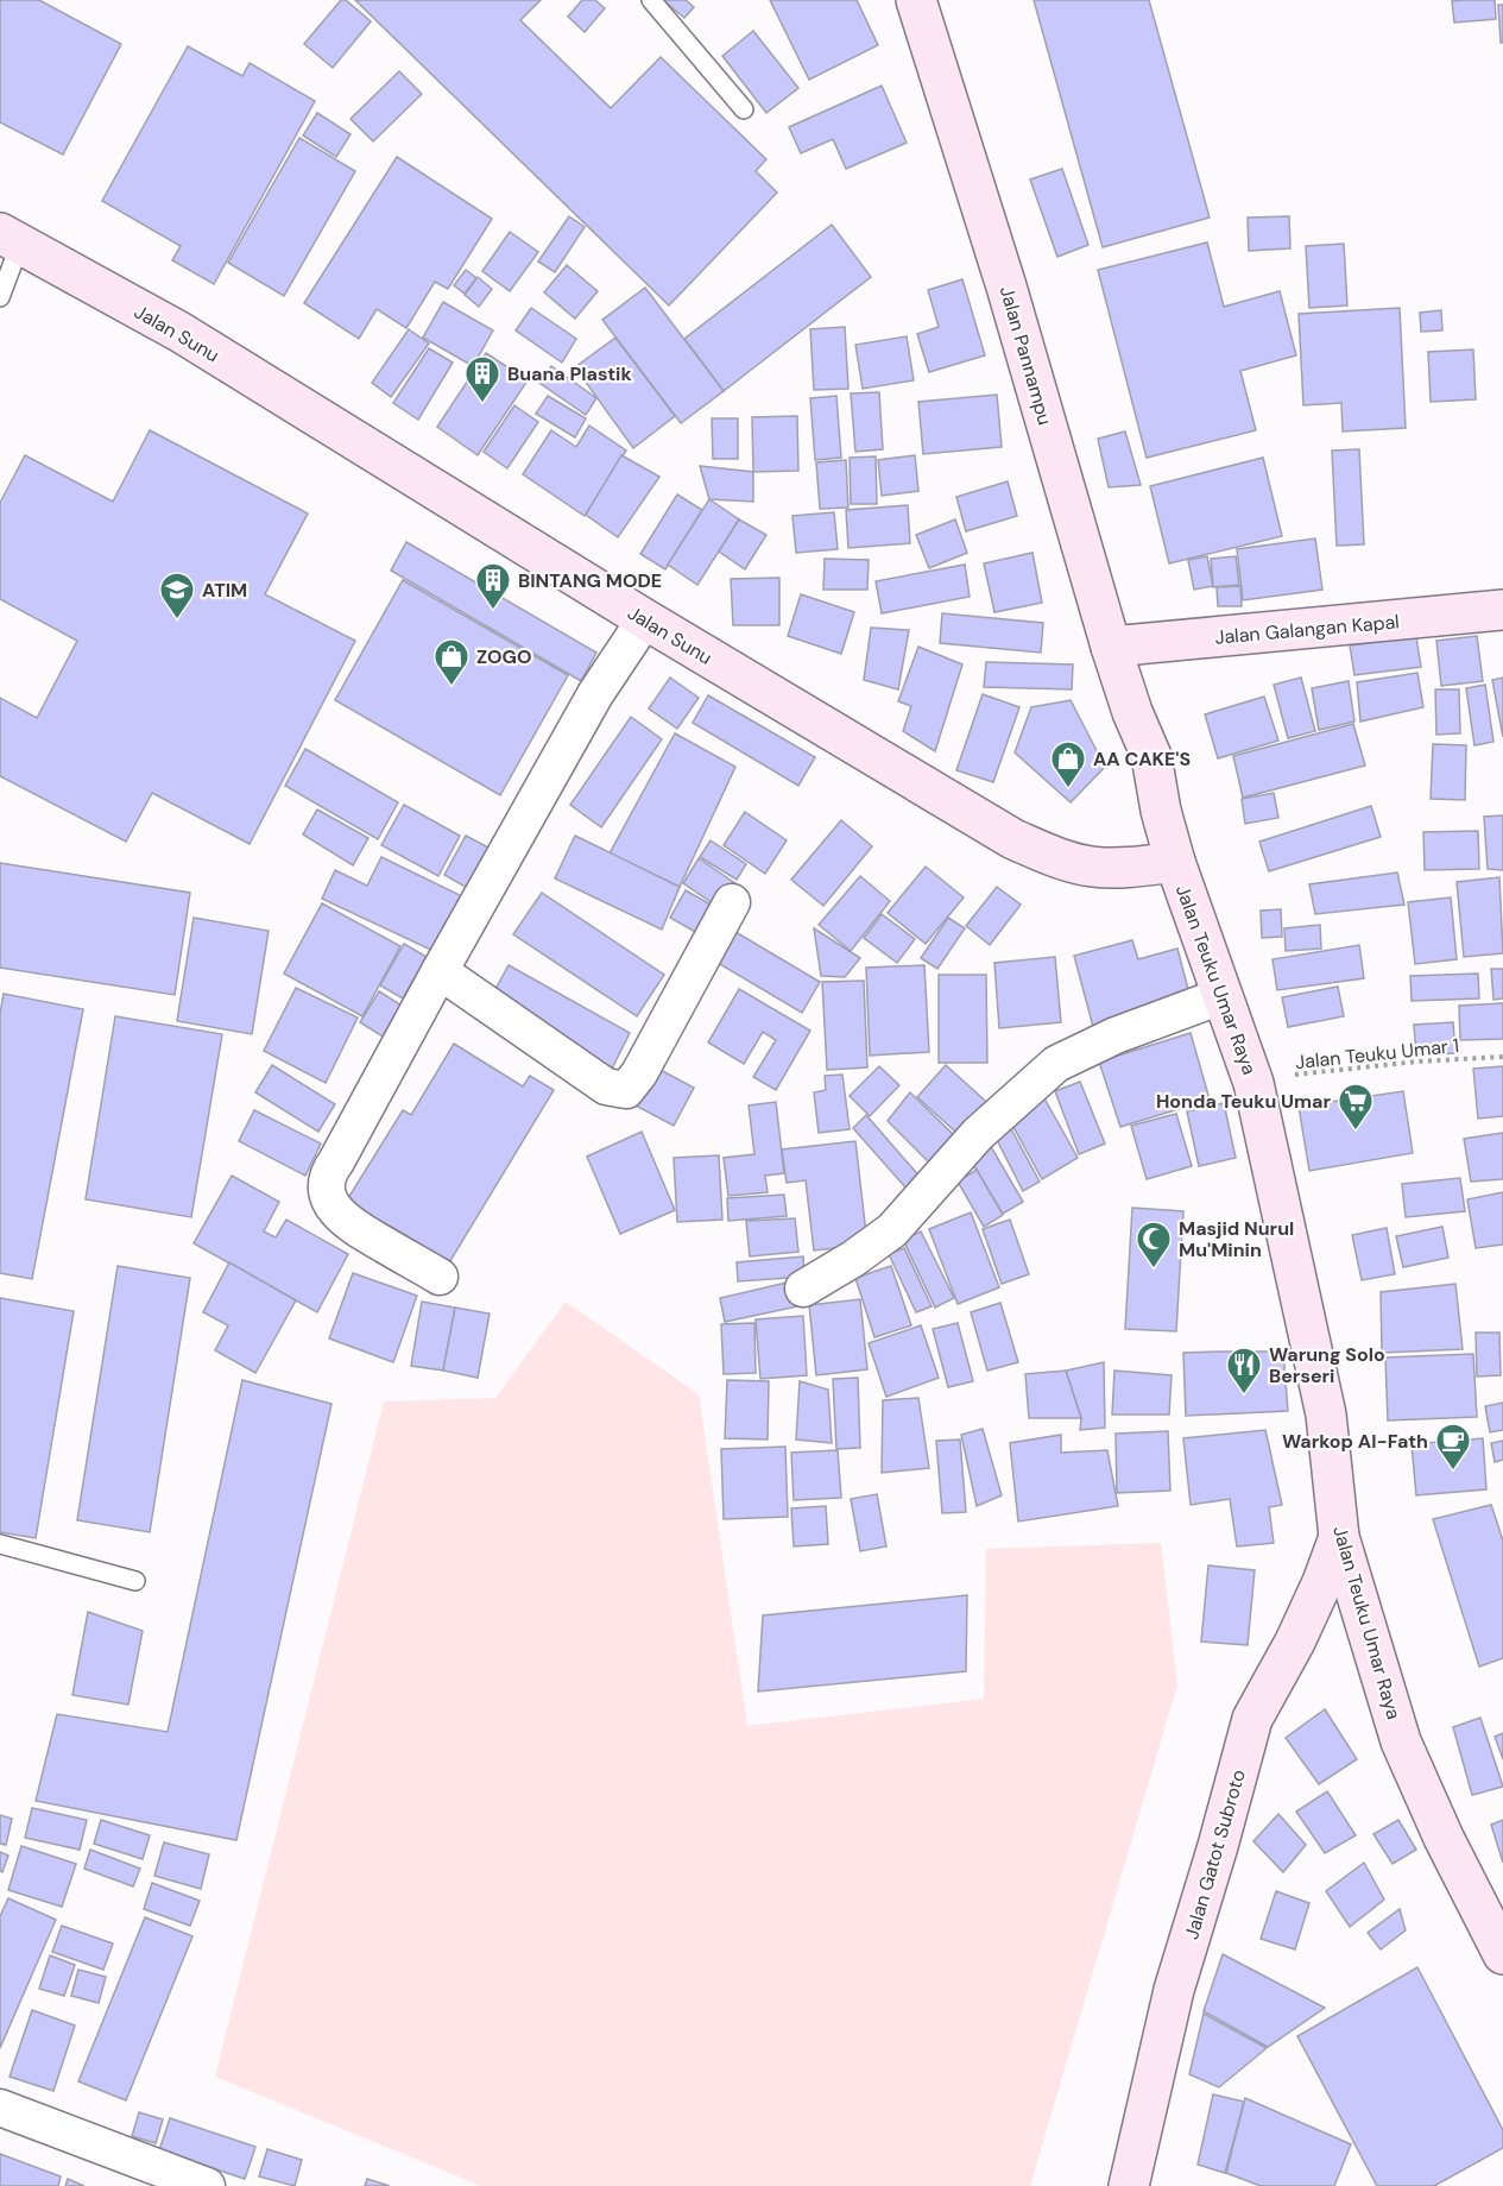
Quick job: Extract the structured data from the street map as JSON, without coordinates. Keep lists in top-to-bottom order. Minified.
{"streets":{"main road":["Jalan Sunu","Jalan Pannampu","Jalan Galangan Kapal","Jalan Teuku Umar Raya","Jalan Gatot Subroto"],"path":["Jalan Teuku Umar 1"]},"crossings":[["Jalan Sunu","Jalan Pannampu"],["Jalan Sunu","Jalan Teuku Umar Raya"],["Jalan Pannampu","Jalan Galangan Kapal"],["Jalan Pannampu","Jalan Teuku Umar Raya"],["Jalan Teuku Umar Raya","Jalan Teuku Umar 1"],["Jalan Teuku Umar Raya","Jalan Gatot Subroto"]],"places":{"building":["Buana Plastik","BINTANG MODE"],"school or university":["ATIM"],"shop":["ZOGO","AA CAKE'S"],"supermarket":["Honda Teuku Umar"],"mosque":["Masjid Nurul Mu'Minin"],"restaurant":["Warung Solo Berseri"],"cafe":["Warkop Al-Fath"]}}
